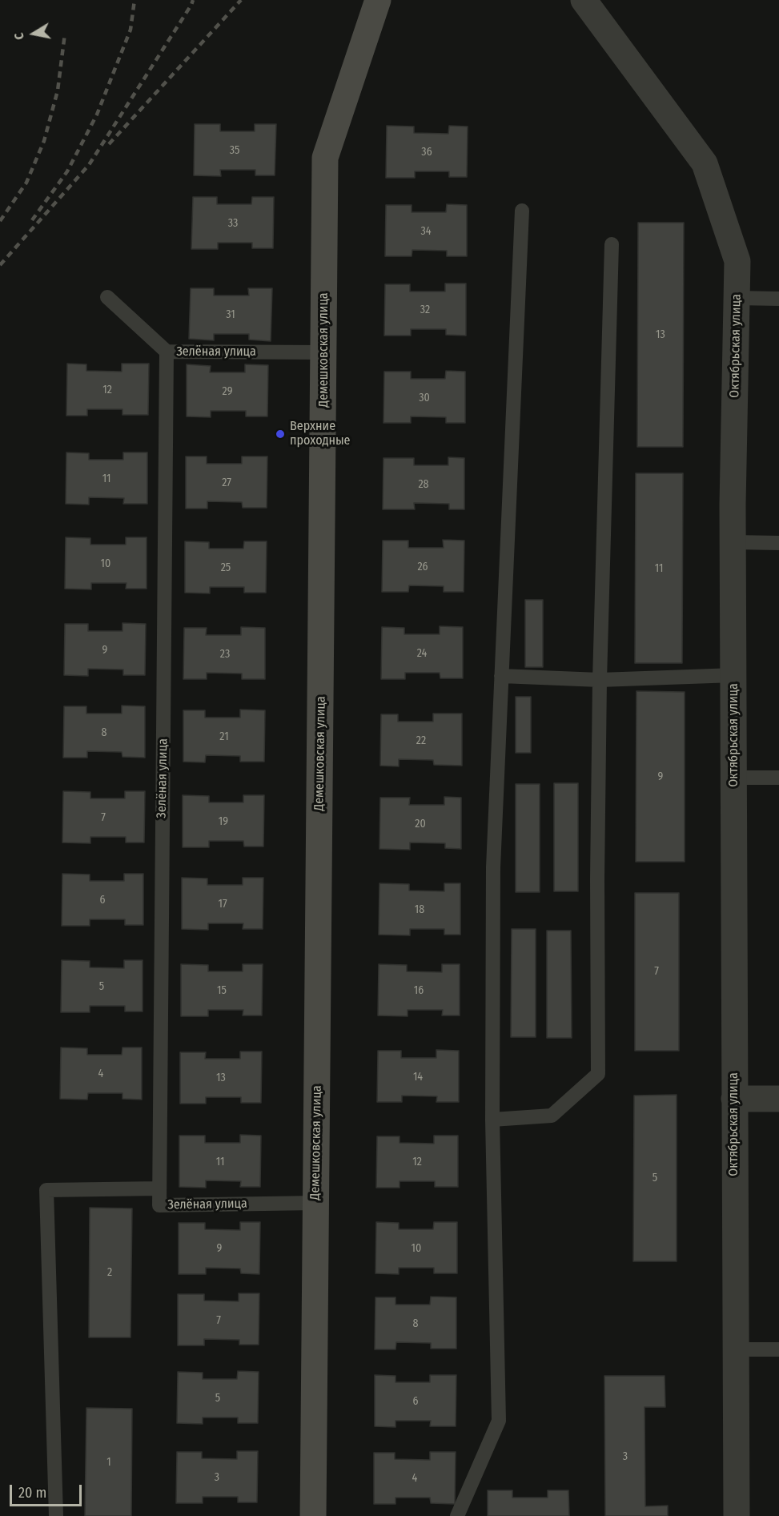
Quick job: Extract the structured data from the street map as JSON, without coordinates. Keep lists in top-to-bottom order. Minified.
{"streets":{"street":["Октябрьская улица","Демешковская улица"],"lane":["Зелёная улица"]},"crossings":[["Демешковская улица","Зелёная улица"]],"places":["Верхние проходные"],"house_numbers":["35","36","33","34","32","31","13","12","29","30","11","27","28","10","26","25","11","9","24","23","8","21","22","9","7","19","20","6","17","18","7","5","15","16","4","14","13","11","12","5","9","10","2","7","8","5","6","3","1","3","4"],"scale_bar":"20 m","north":"left"}
